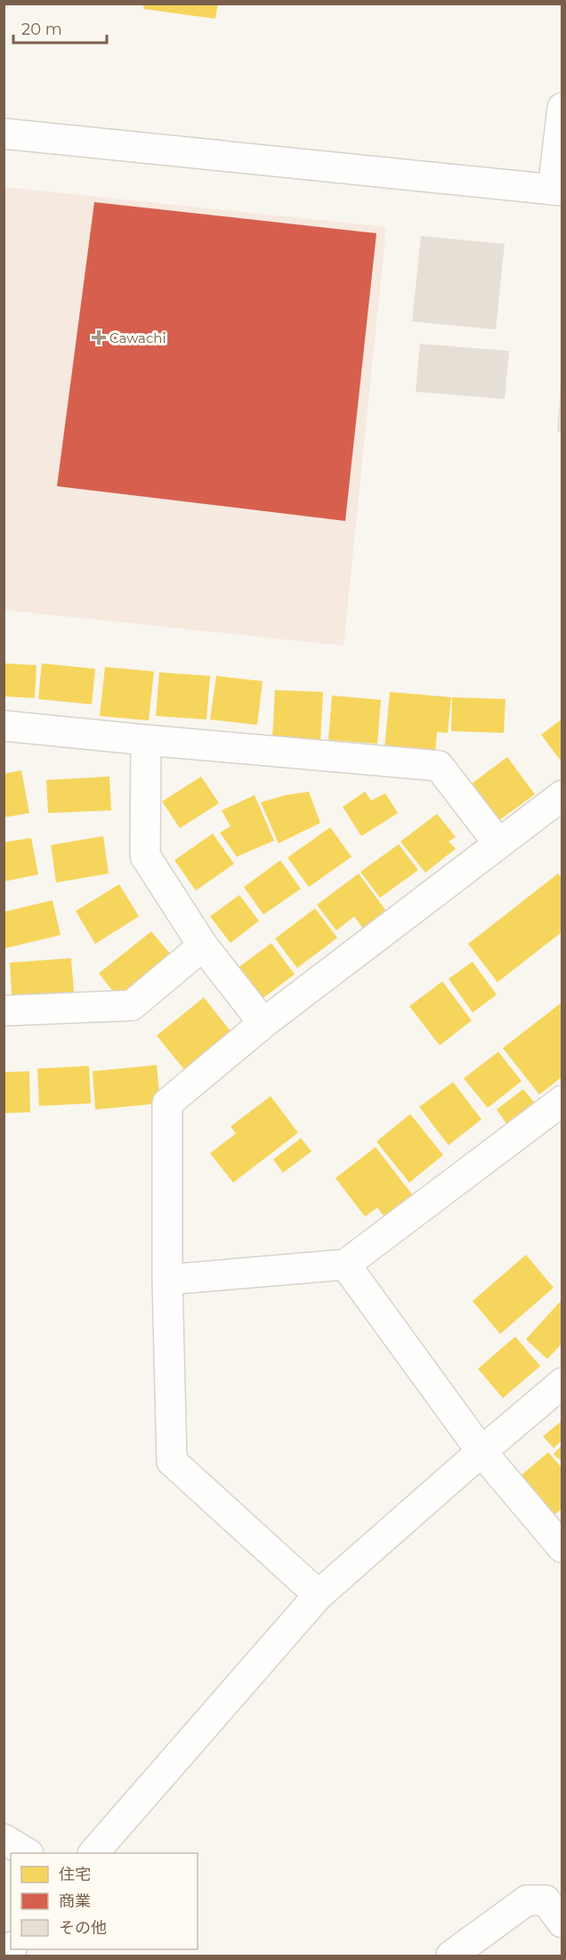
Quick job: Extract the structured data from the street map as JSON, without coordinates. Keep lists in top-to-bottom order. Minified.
{"places":{"health":["Cawachi"]},"legend":["住宅","商業","その他"],"scale_bar":"20 m"}
